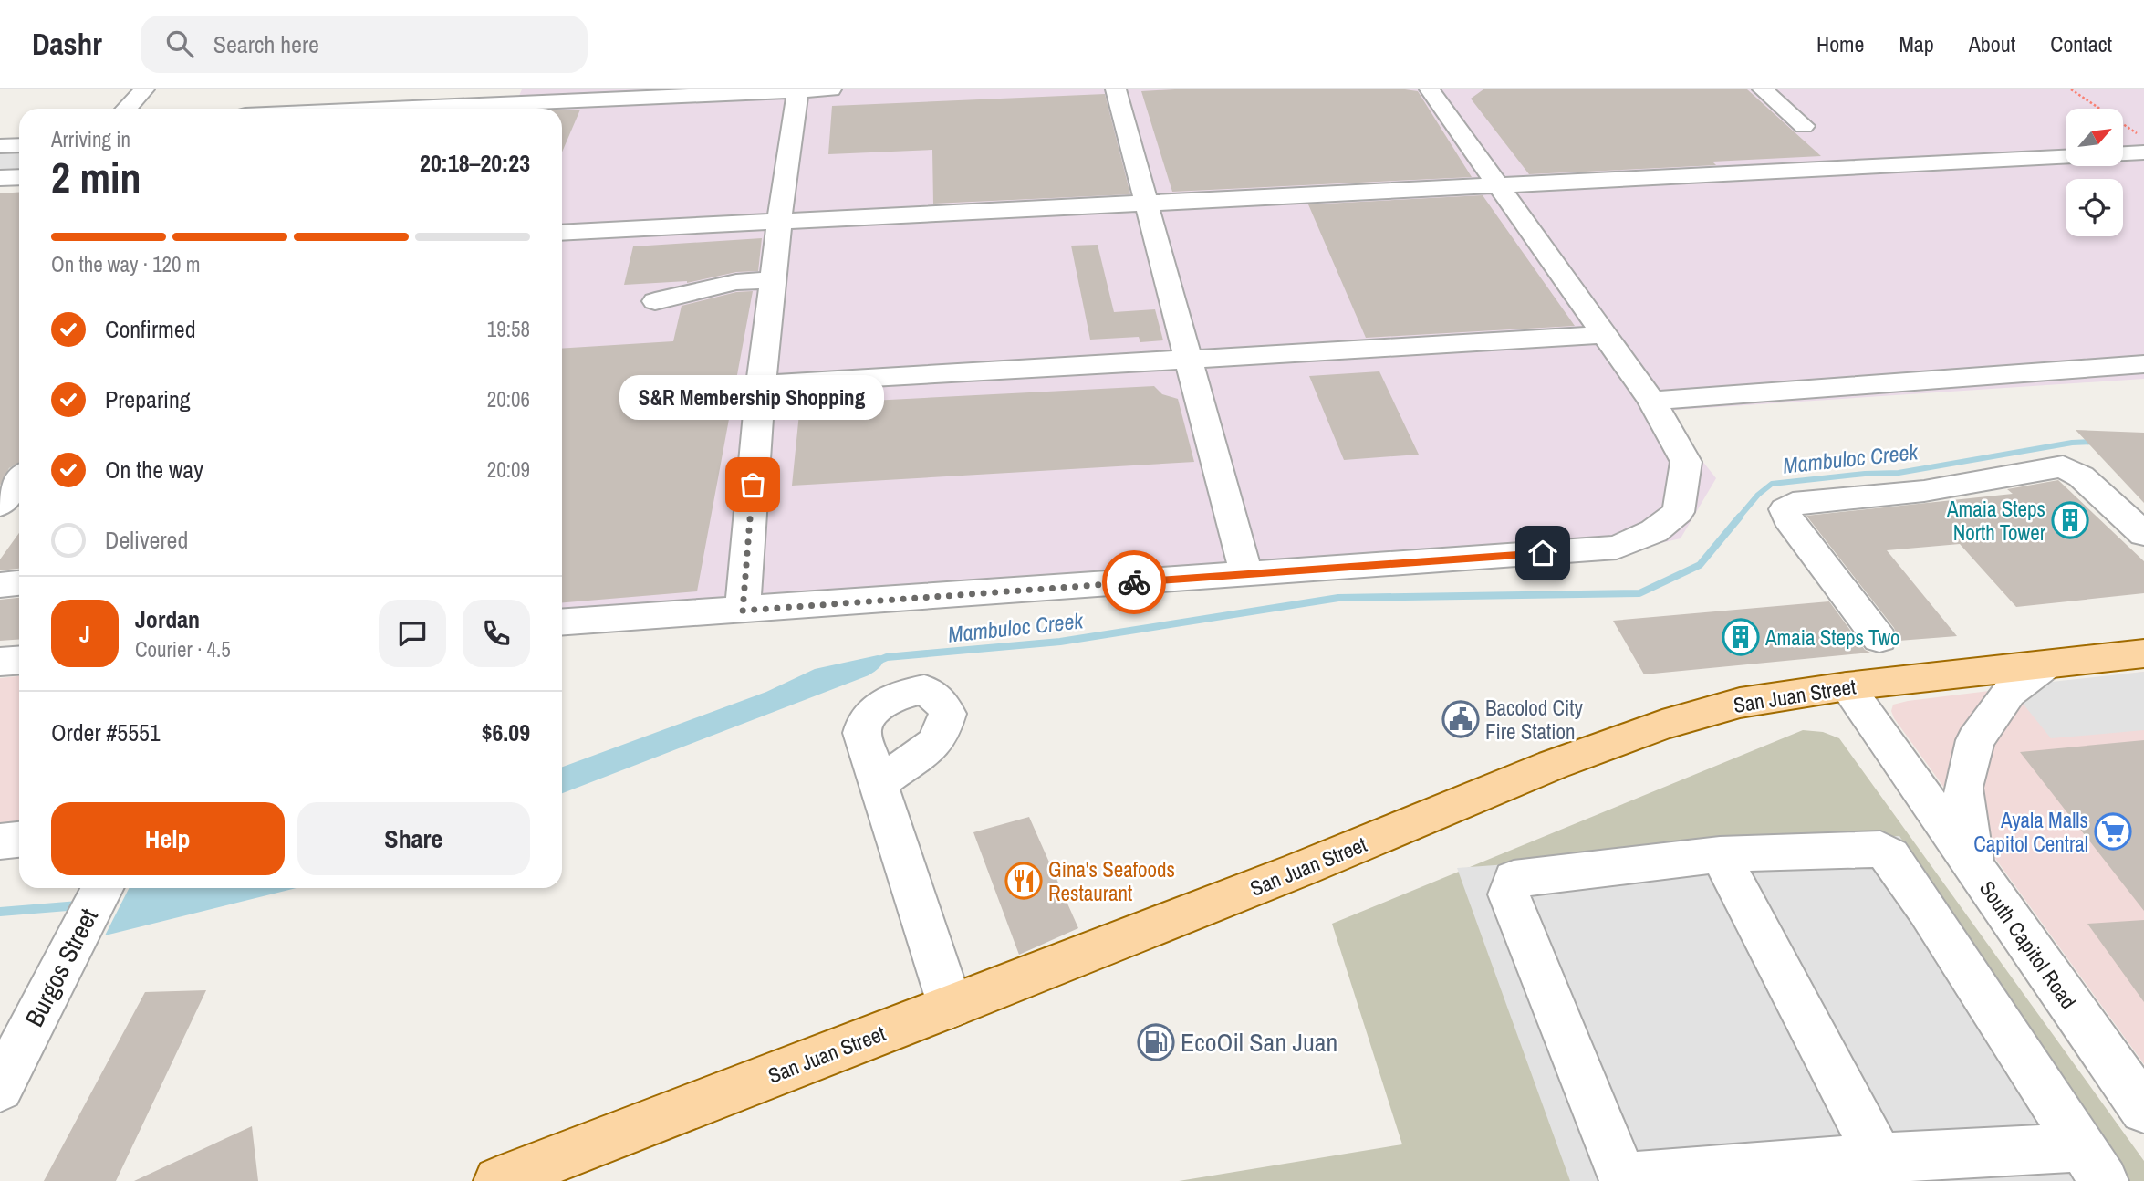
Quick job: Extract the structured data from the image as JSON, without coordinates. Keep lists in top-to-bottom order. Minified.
{"streets":{"main road":["San Juan Street"],"street":["South Capitol Road","Burgos Street"]},"crossings":[["San Juan Street","South Capitol Road"]],"water":["Mambuloc Creek"],"places":{"other":["S&R Membership Shopping"],"building":["Amaia Steps North Tower","Amaia Steps Two"],"public building":["Bacolod City Fire Station"],"supermarket":["Ayala Malls Capitol Central"],"restaurant":["Gina's Seafoods Restaurant"],"fuel station":["EcoOil San Juan"]},"north":"top right","page":{"header":"Dashr","search":"Search here","nav":["Home","Map","About","Contact"],"heading":["2 min","Arriving in","20:18–20:23"],"panel":["Jordan","Courier · 4.5","Order #5551","$6.09"],"bar":"On the way · 120 m","list":[["Confirmed","19:58"],["Preparing","20:06"],["On the way","20:09"],"Delivered"],"bubble":"S&R Membership Shopping","round":"J","buttons":["Help","Share"]}}
